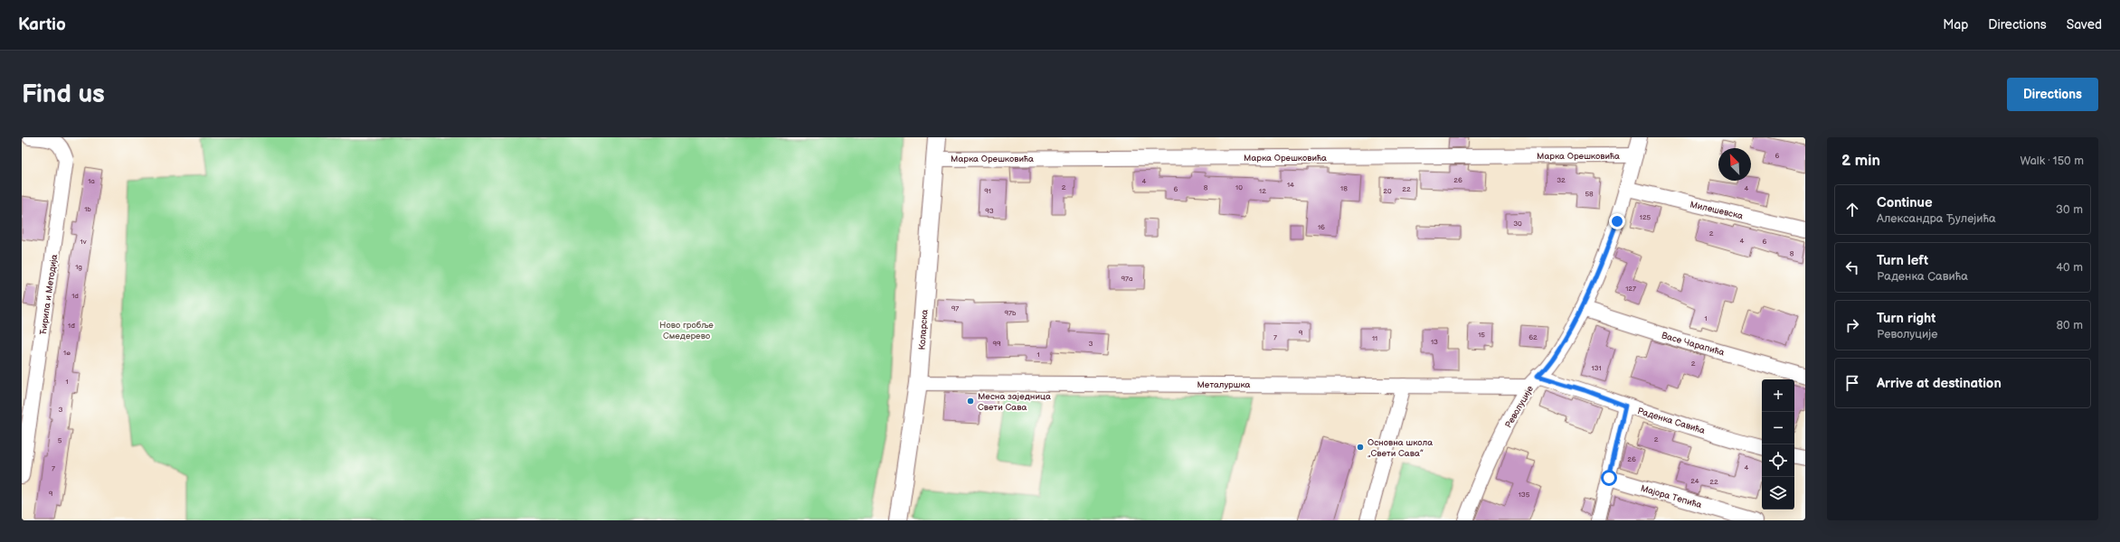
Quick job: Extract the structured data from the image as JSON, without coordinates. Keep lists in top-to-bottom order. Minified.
{"streets":{"main road":["Коларска"],"street":["Марка Орешковића","Милешевска","Ћирила и Методија","Васе Чарапића","Металуршка","Револуције","Раденка Савића","Мајора Тепића"]},"crossings":[["Марка Орешковића","Коларска"],["Марка Орешковића","Револуције"],["Милешевска","Револуције"],["Коларска","Металуршка"],["Васе Чарапића","Револуције"],["Металуршка","Револуције"],["Металуршка","Раденка Савића"],["Револуције","Раденка Савића"]],"parks":["Ново гробље Смедерево"],"places":["Месна заједница Свети Сава","Основна школа „Свети Сава”"],"house_numbers":["6","26","32","1a","4","14","2","8","10","18","4","6","22","91","12","20","58","1b","93","125","30","16","2","4","1v","6","8","1g","97a","127","1d","97","97b","1","1đ","9","15","7","62","11","13","99","3","1e","1","2","131","1","3","2","5","26","4","7","24","22","9","135"],"north":"top left","page":{"header":"Kartio","nav":["Map","Directions","Saved"],"buttons":"Directions","title":"Find us","heading":["2 min","Walk · 150 m"],"list":[["Continue","Александра Ђулејића","30 m"],["Turn left","Раденка Савића","40 m"],["Turn right","Револуције","80 m"],"Arrive at destination"],"map_buttons":["+","−"]}}
